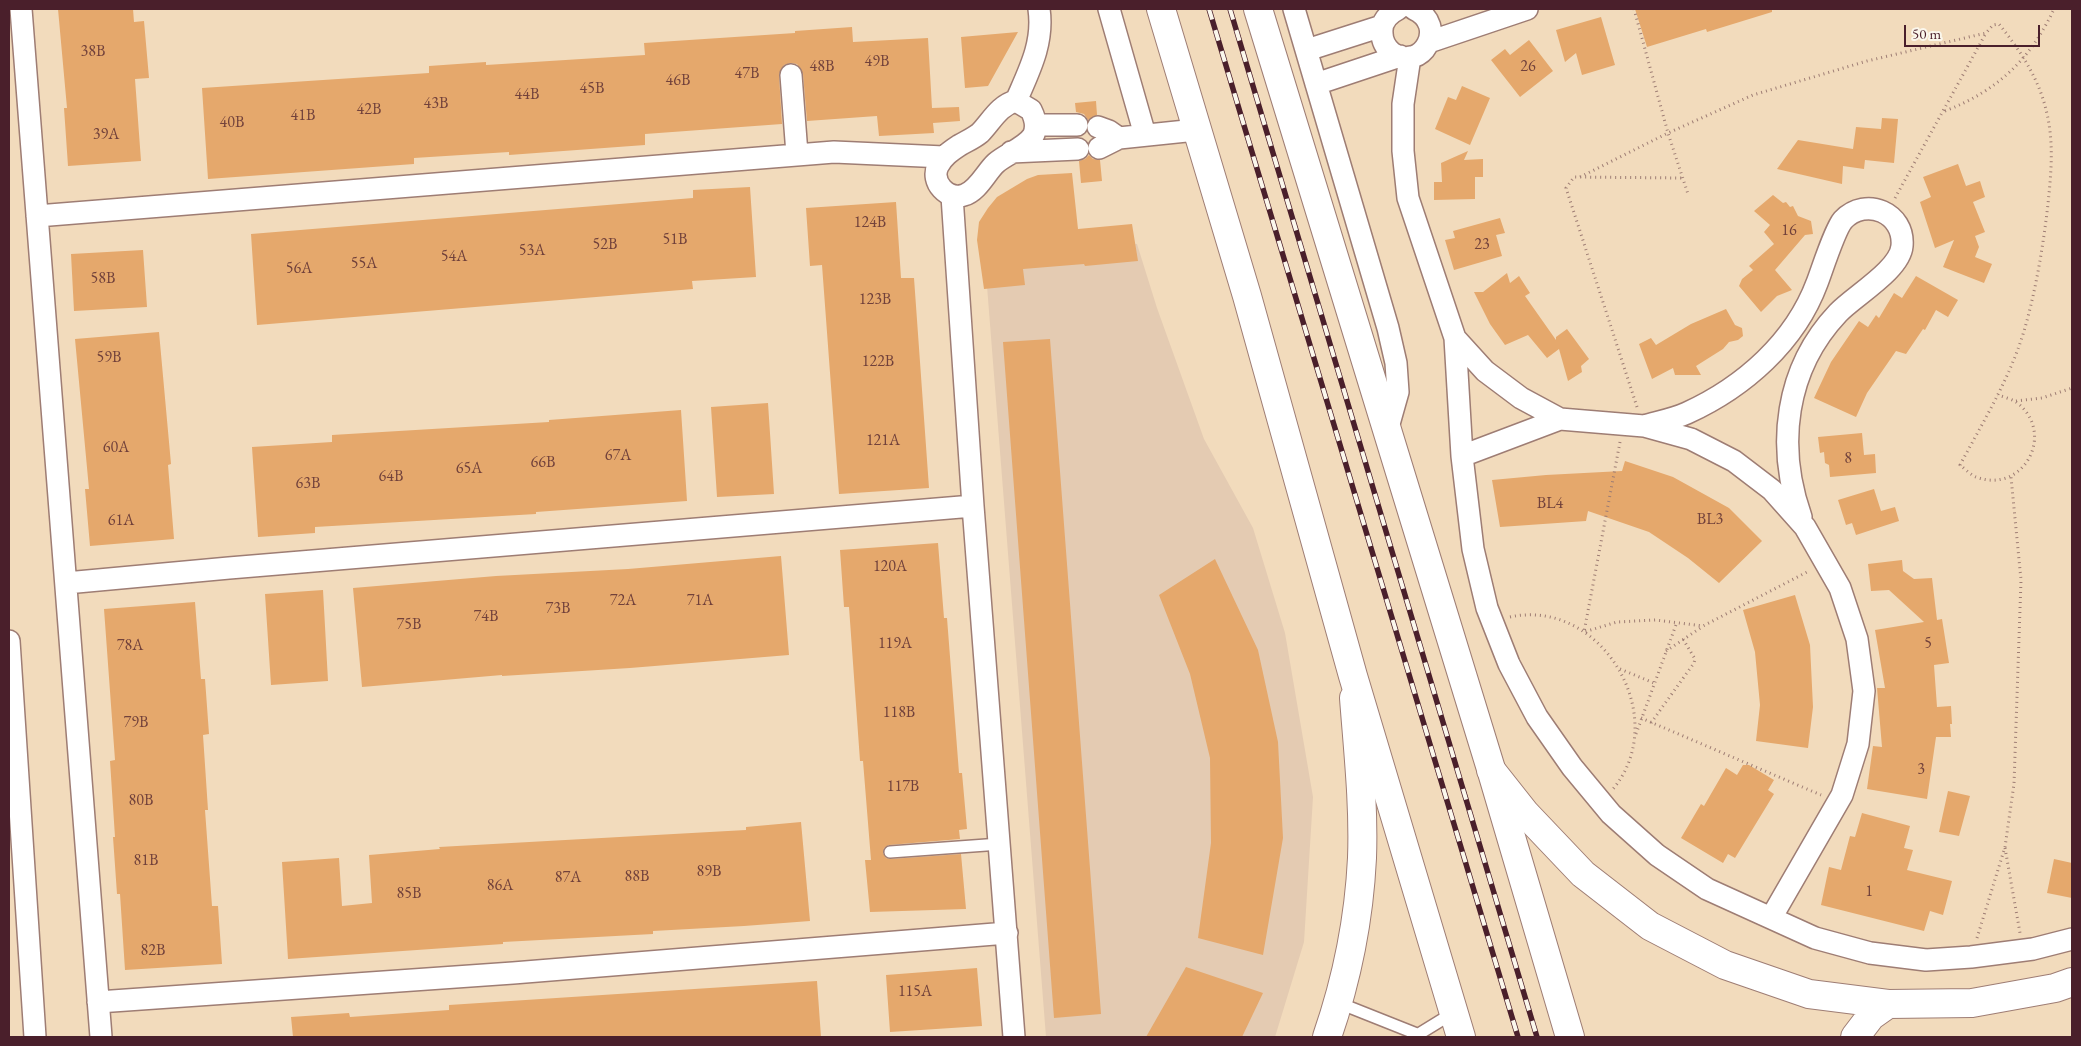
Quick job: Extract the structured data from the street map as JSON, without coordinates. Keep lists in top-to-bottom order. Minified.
{"house_numbers":["38B","49B","48B","26","47B","46B","45B","44B","43B","42B","41B","40B","39A","124B","16","51B","52B","23","53A","54A","55A","56A","58B","123B","59B","122B","121A","60A","67A","8","66B","65A","64B","63B","BL4","BL3","61A","120A","72A","71A","73B","74B","75B","119A","5","78A","118B","79B","3","117B","80B","81B","89B","88B","87A","86A","1","85B","82B","115A"],"scale_bar":"50 m"}
